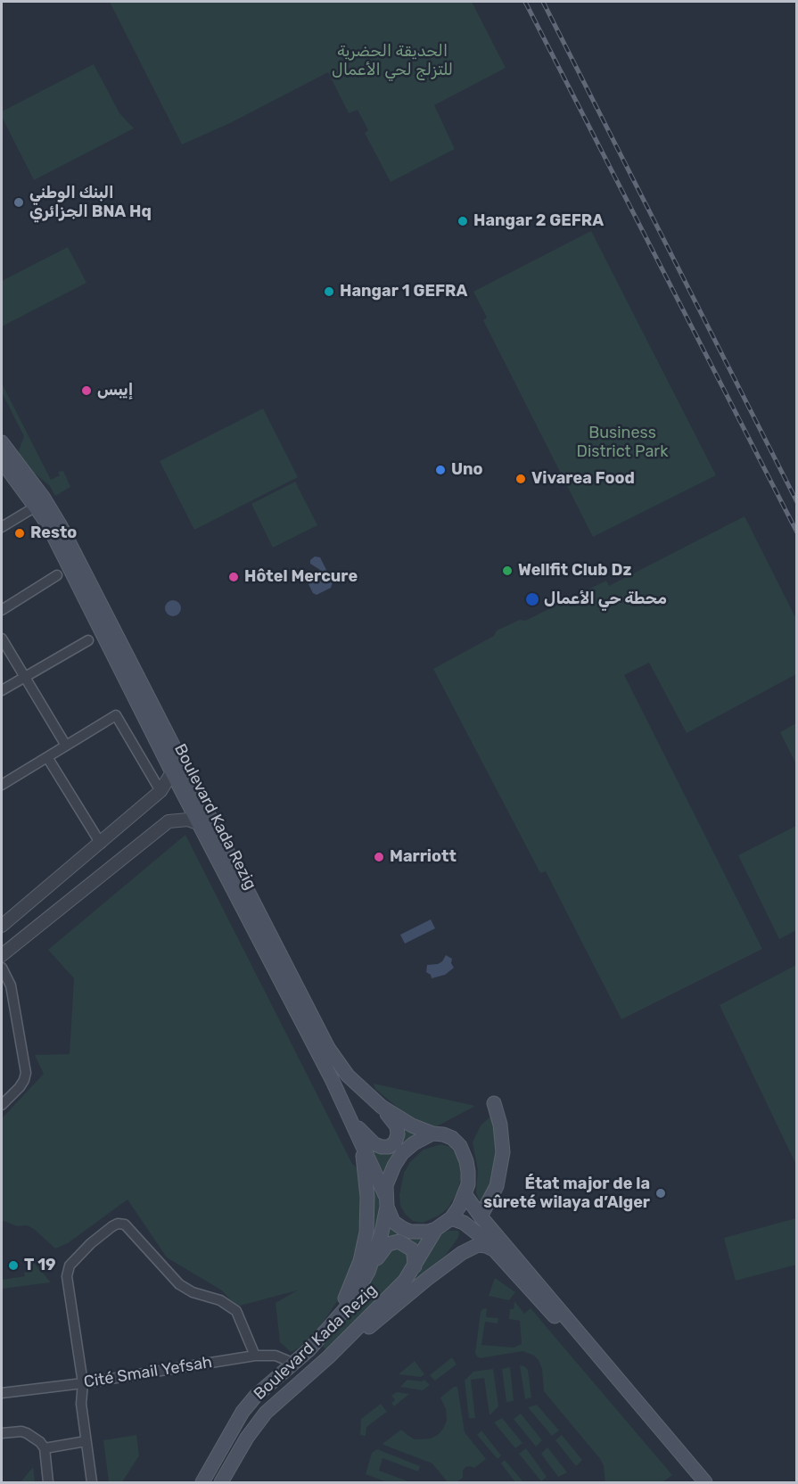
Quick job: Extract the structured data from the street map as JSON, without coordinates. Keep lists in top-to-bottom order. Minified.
{"streets":{"main road":["Boulevard Kada Rezig"],"street":["Cité Smail Yefsah"]},"crossings":[["Boulevard Kada Rezig","Cité Smail Yefsah"]],"parks":["الحديقة الحضرية للتزلج لحي الأعمال","Business District Park"],"places":["البنك الوطني الجزائري BNA Hq","Hangar 2 GEFRA","Hangar 1 GEFRA","إيبس","Uno","Vivarea Food","Resto","Wellfit Club Dz","Hôtel Mercure","محطة حي الأعمال","Marriott","État major de la sûreté wilaya d’Alger","T 19"]}
